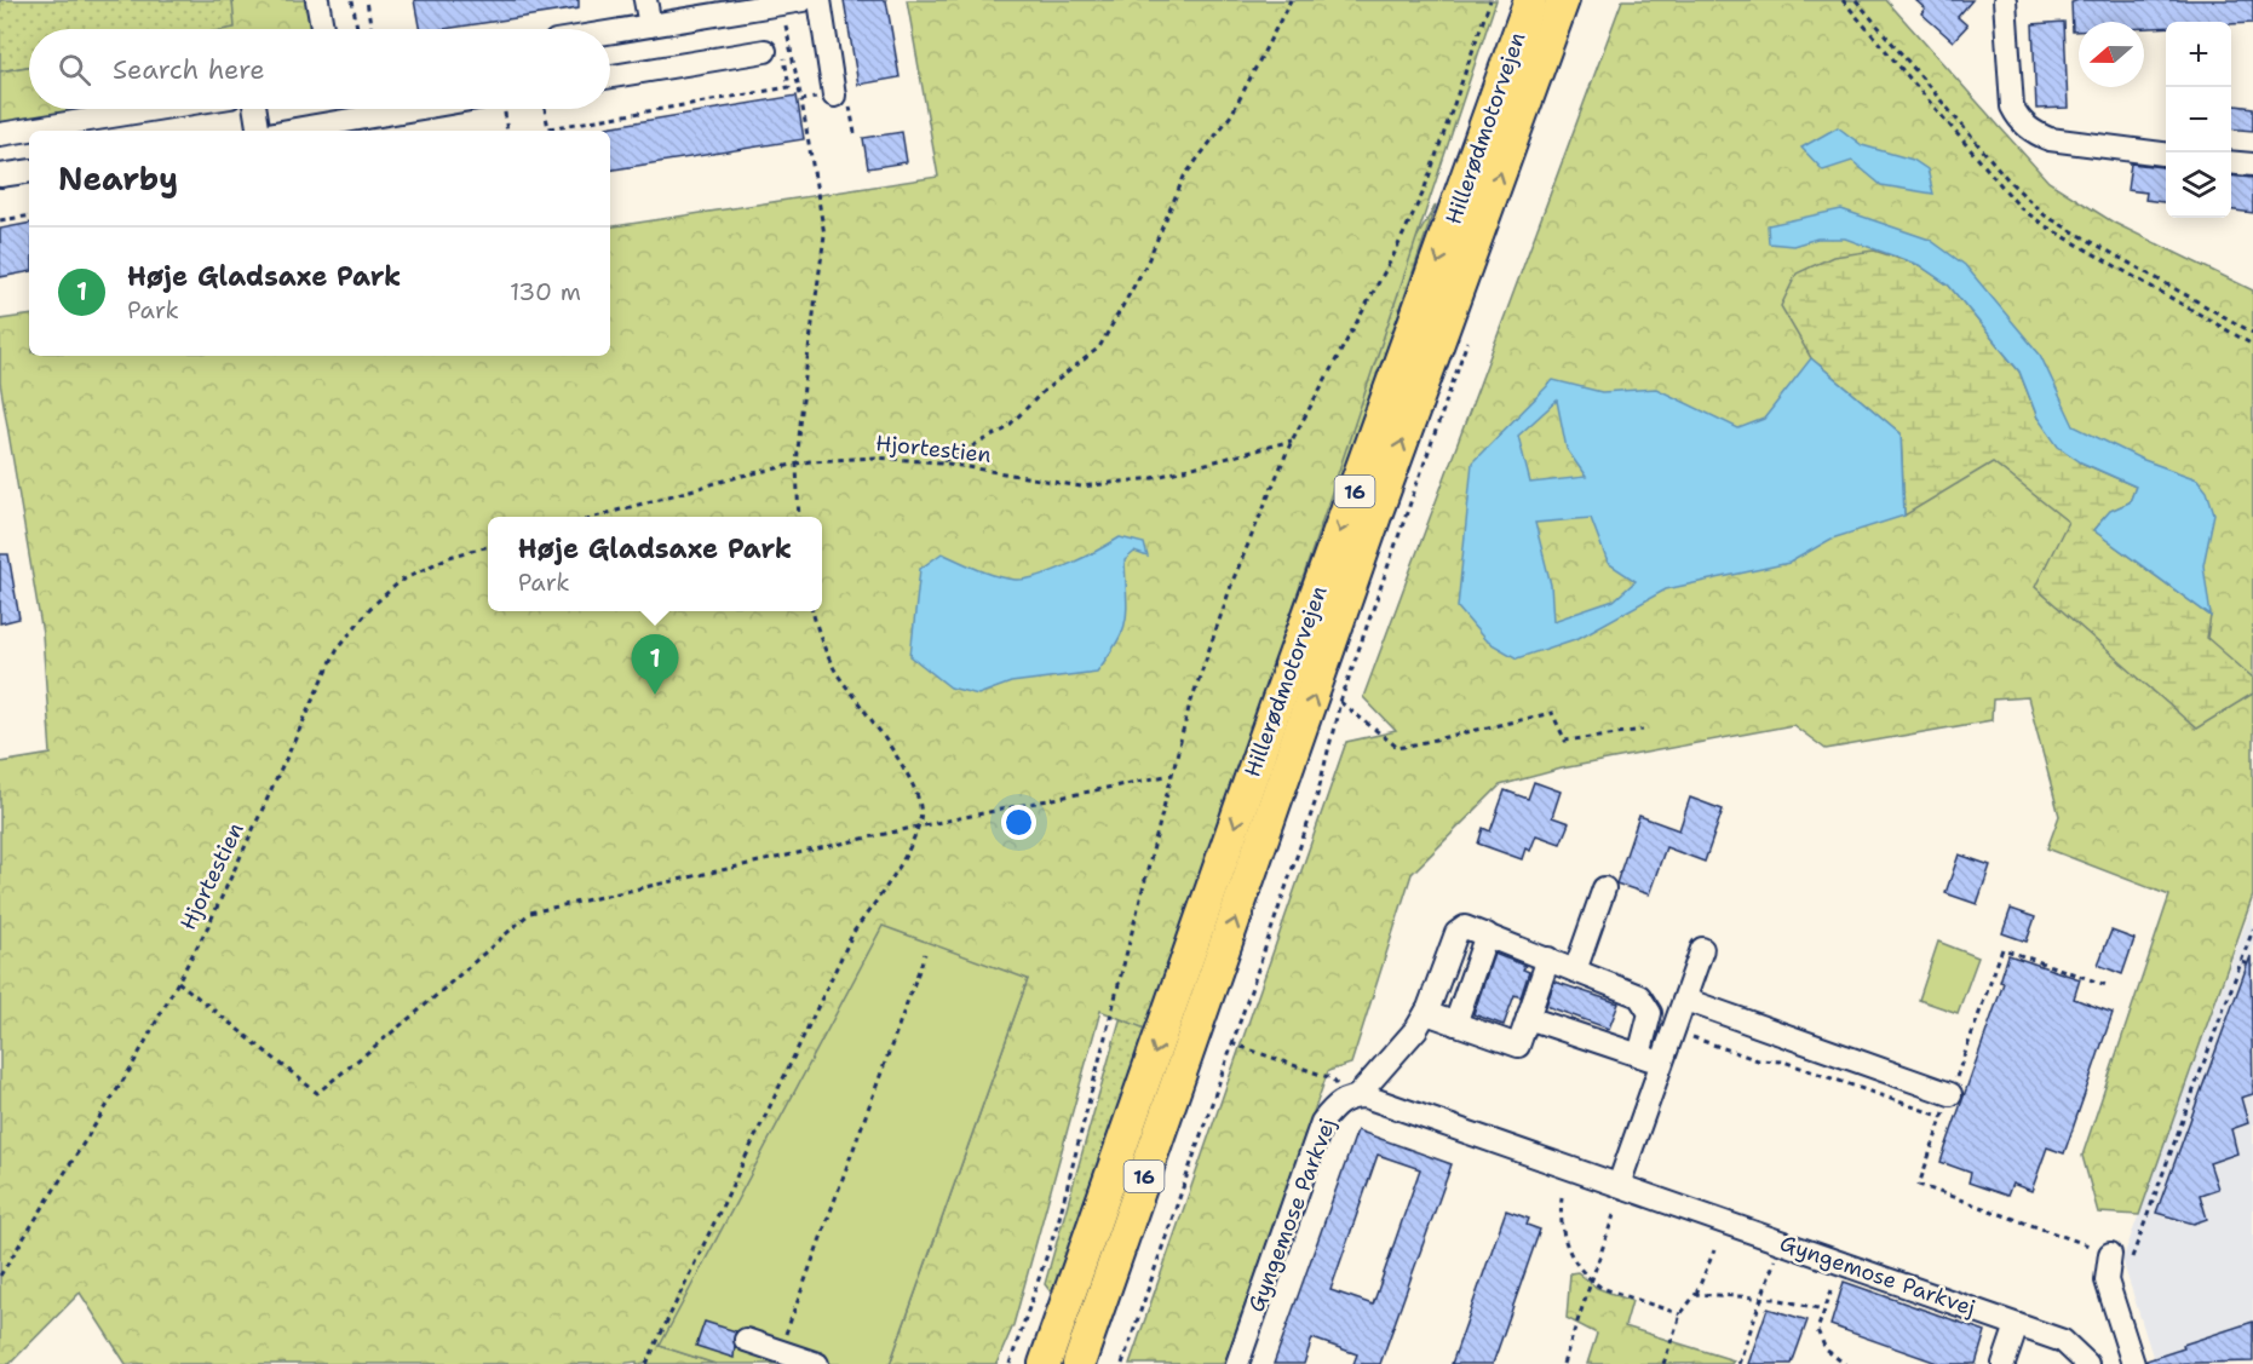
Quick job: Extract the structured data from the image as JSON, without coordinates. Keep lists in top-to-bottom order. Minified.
{"streets":{"highway":["Hillerødmotorvejen","16"],"street":["Gyngemose Parkvej"],"path":["Hjortestien"]},"north":"left","page":{"map_buttons":["+","−"],"search":"Search here","heading":"Nearby","list":[{"mark":"1","name":"Høje Gladsaxe Park","note":"Park","value":"130 m"}],"popup":["Høje Gladsaxe Park","Park"],"pins":"1"}}
